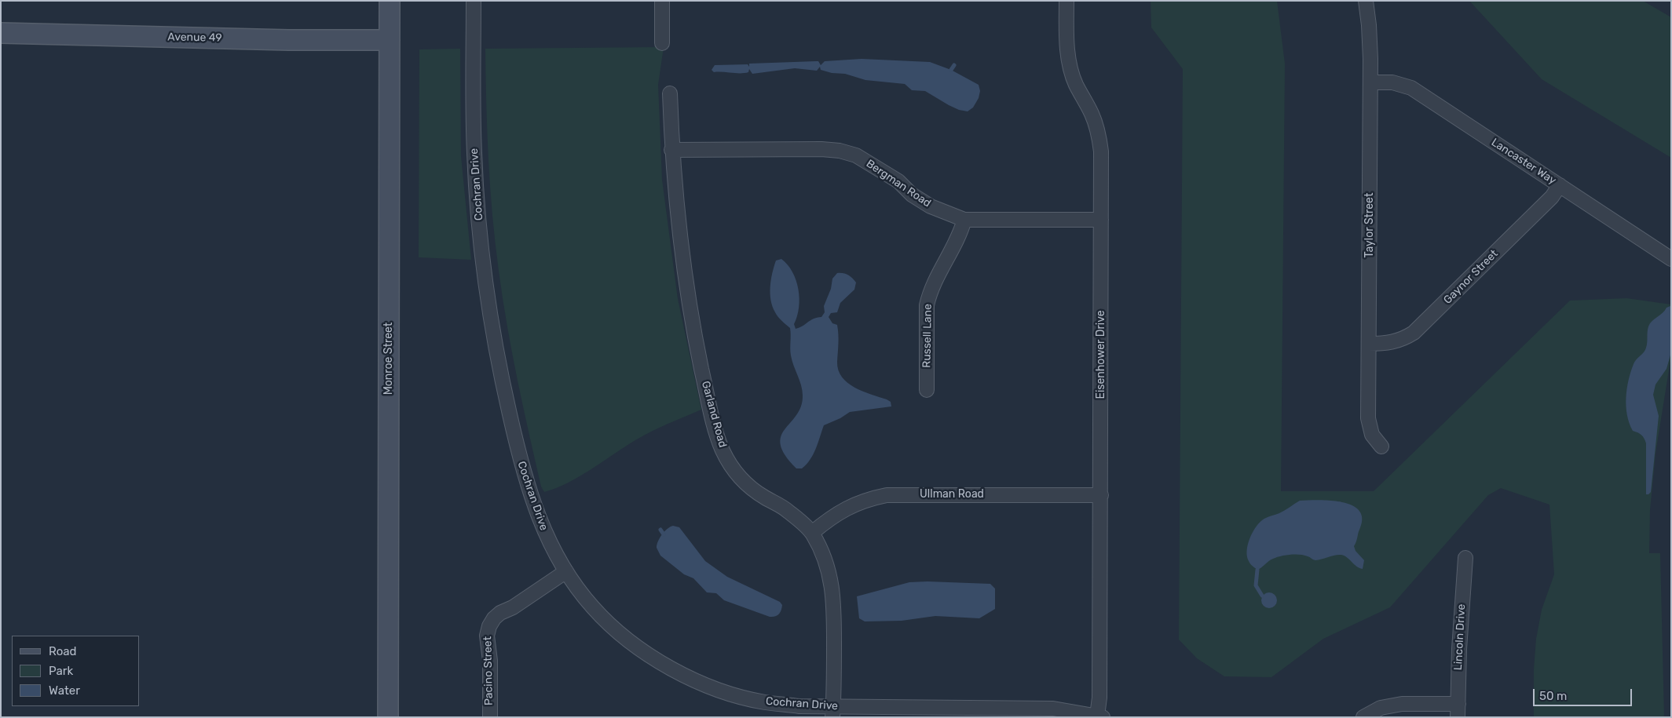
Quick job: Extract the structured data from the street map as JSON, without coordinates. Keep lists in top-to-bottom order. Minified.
{"streets":{"main road":["Avenue 49","Monroe Street"],"street":["Lancaster Way","Bergman Road","Cochran Drive","Taylor Street","Gaynor Street","Russell Lane","Eisenhower Drive","Garland Road","Ullman Road","Lincoln Drive","Pacino Street"]},"crossings":[["Avenue 49","Monroe Street"],["Lancaster Way","Taylor Street"],["Lancaster Way","Gaynor Street"],["Bergman Road","Russell Lane"],["Bergman Road","Eisenhower Drive"],["Bergman Road","Garland Road"],["Cochran Drive","Eisenhower Drive"],["Cochran Drive","Garland Road"],["Cochran Drive","Pacino Street"],["Taylor Street","Gaynor Street"],["Eisenhower Drive","Ullman Road"],["Garland Road","Ullman Road"]],"legend":["Road","Park","Water"],"scale_bar":"50 m"}
